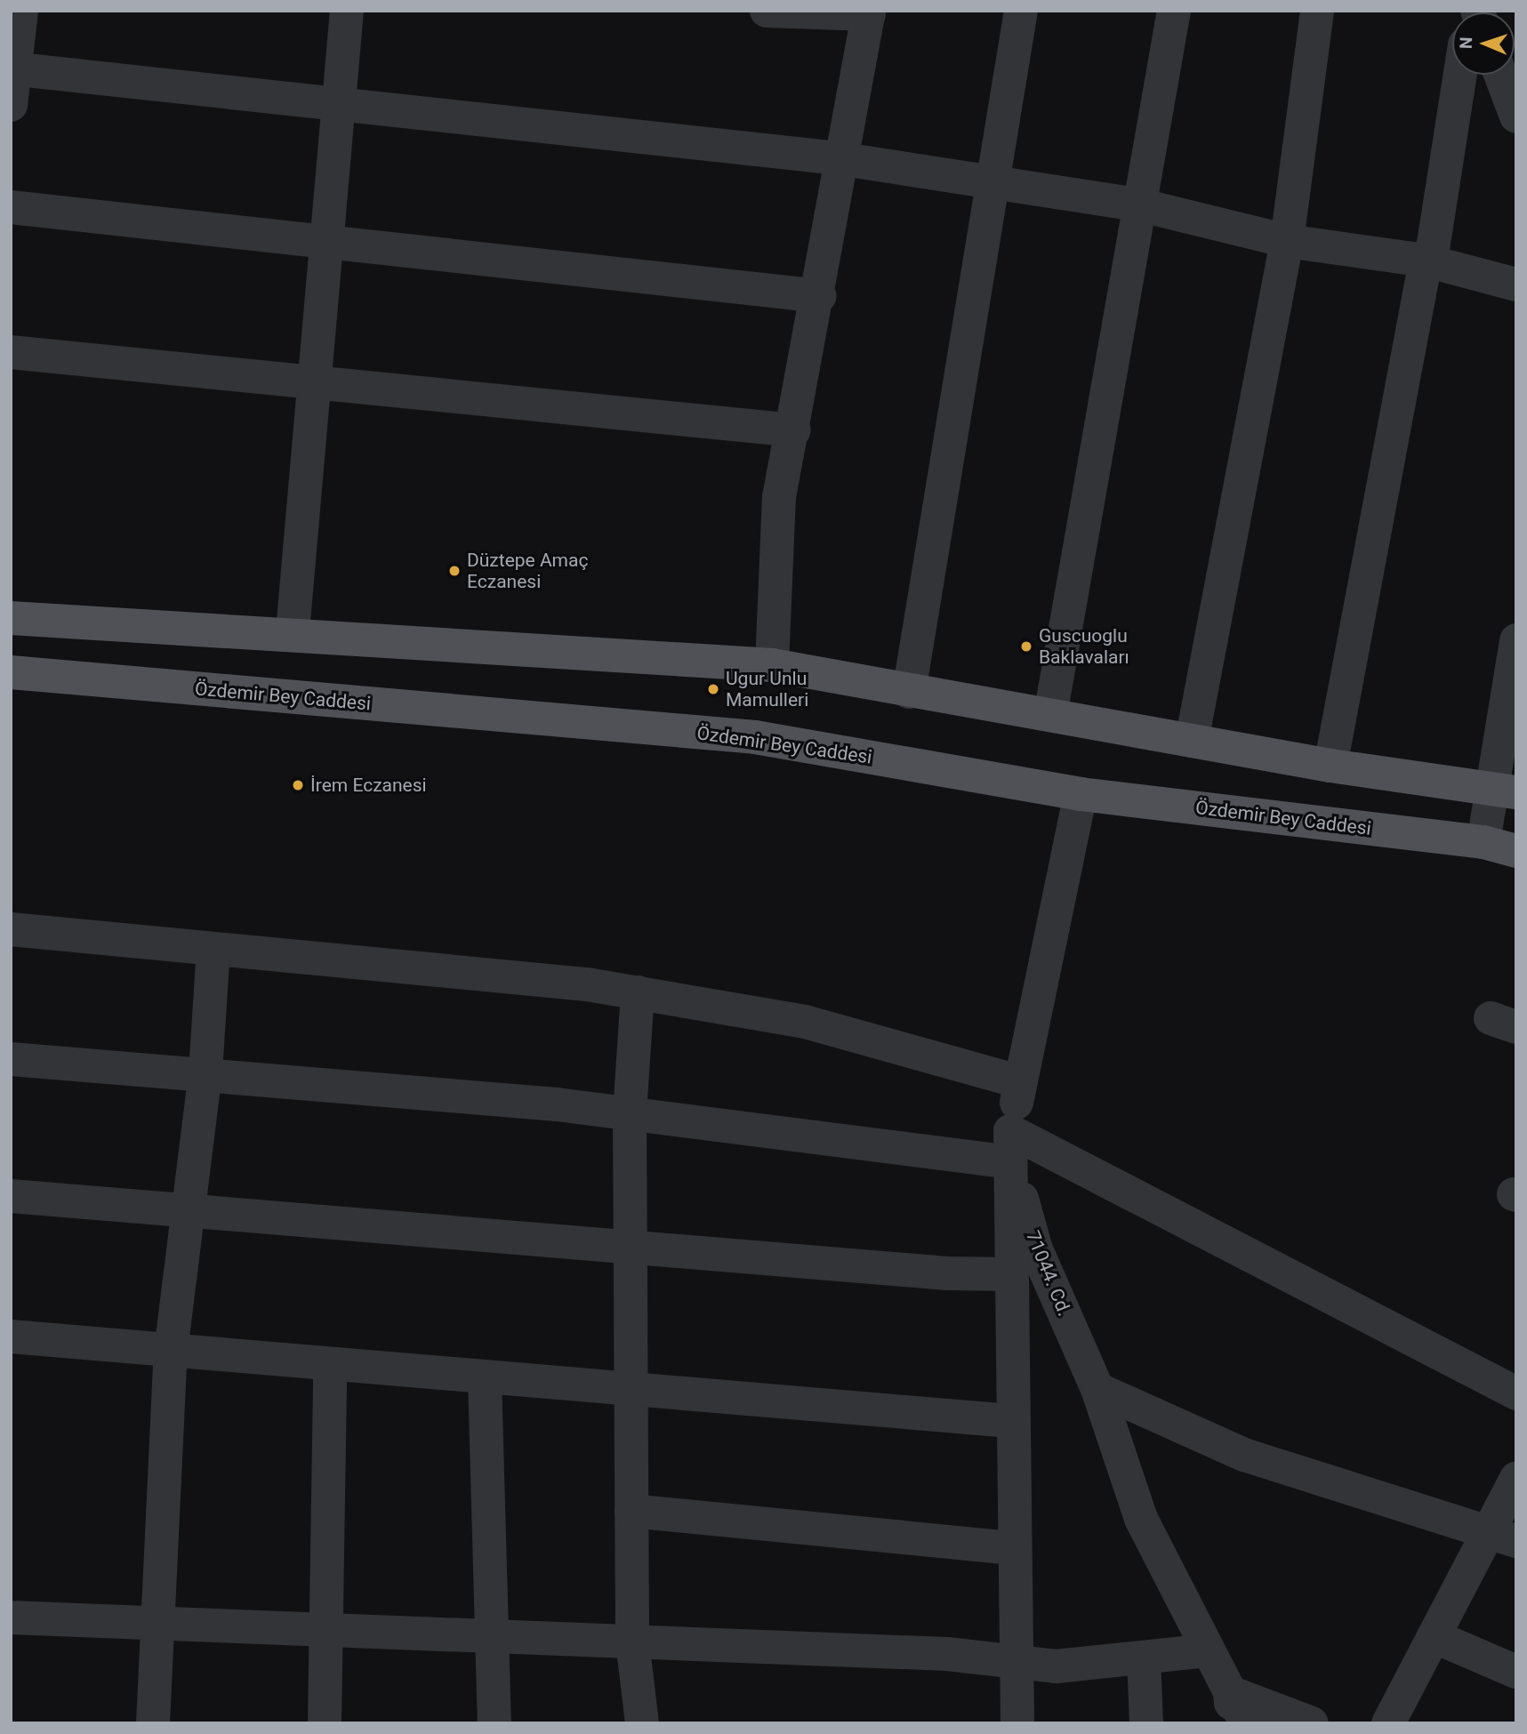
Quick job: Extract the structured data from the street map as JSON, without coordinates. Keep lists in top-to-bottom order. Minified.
{"streets":{"main road":["Özdemir Bey Caddesi"],"street":["71044. Cd."]},"crossings":[["Özdemir Bey Caddesi","71044. Cd."]],"places":["Düztepe Amaç Eczanesi","Guscuoglu Baklavaları","Ugur Unlu Mamulleri","İrem Eczanesi"],"north":"left"}
